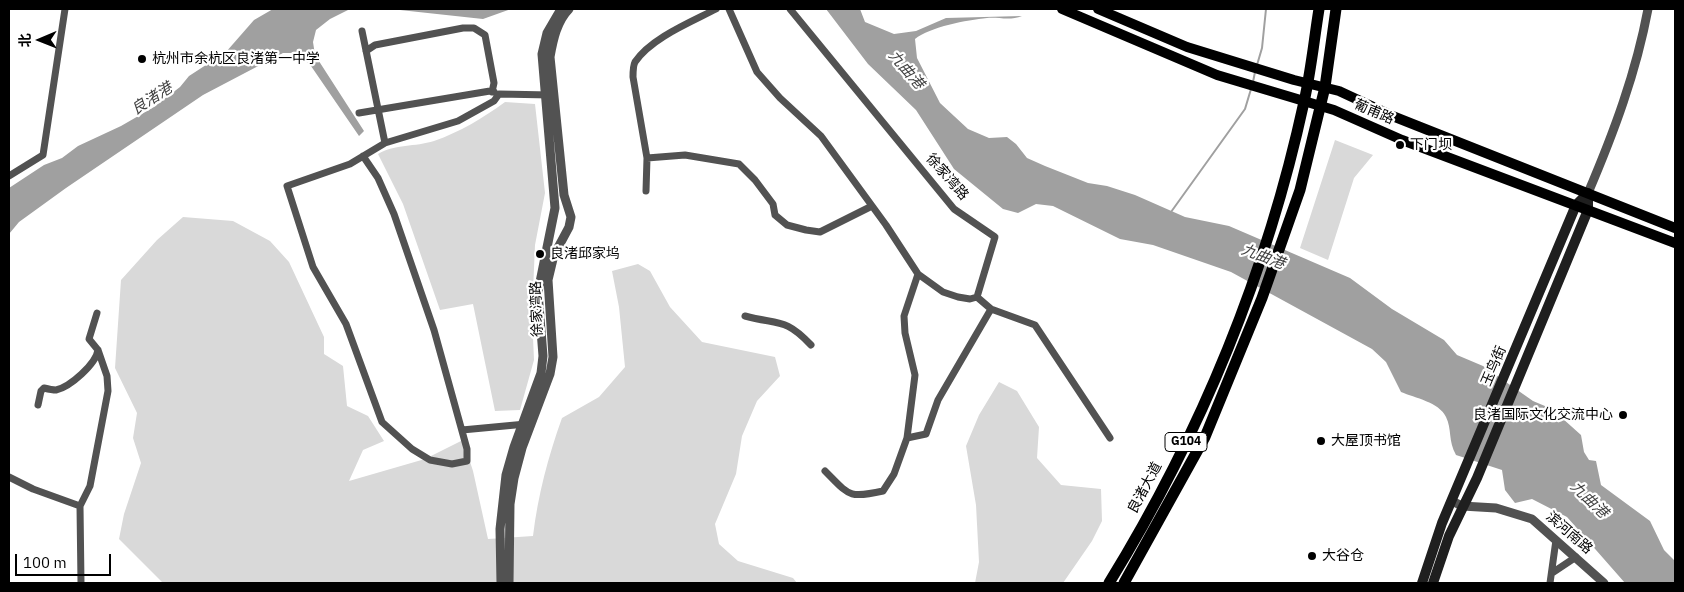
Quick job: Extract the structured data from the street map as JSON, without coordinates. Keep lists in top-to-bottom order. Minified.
{"streets":{"highway":["G104","良渚大道"],"main road":["葡甫路","玉鸟街"],"street":["徐家湾路","滨河南路"]},"crossings":[["葡甫路","玉鸟街"],["葡甫路","G104"],["葡甫路","良渚大道"],["玉鸟街","滨河南路"],["G104","良渚大道"]],"water":["九曲港","良渚港"],"places":["杭州市余杭区良渚第一中学","下门坝","良渚邱家坞","良渚国际文化交流中心","大屋顶书馆","大谷仓"],"scale_bar":"100 m","north":"left"}
